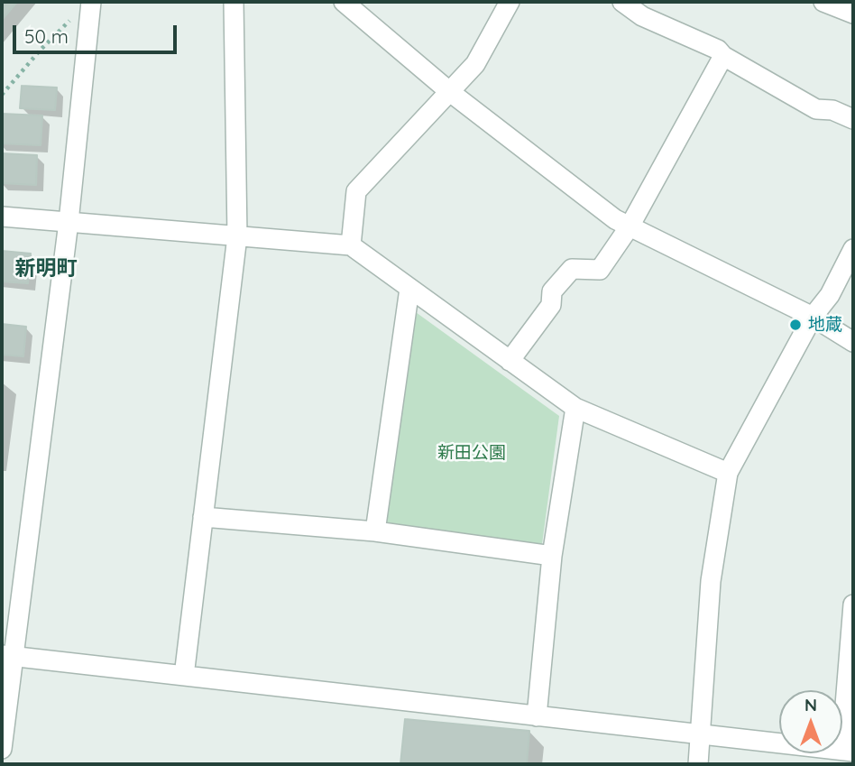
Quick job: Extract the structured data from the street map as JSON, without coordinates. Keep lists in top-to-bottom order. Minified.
{"districts":["新明町"],"parks":["新田公園"],"places":["地蔵"],"scale_bar":"50 m","north":"top"}
